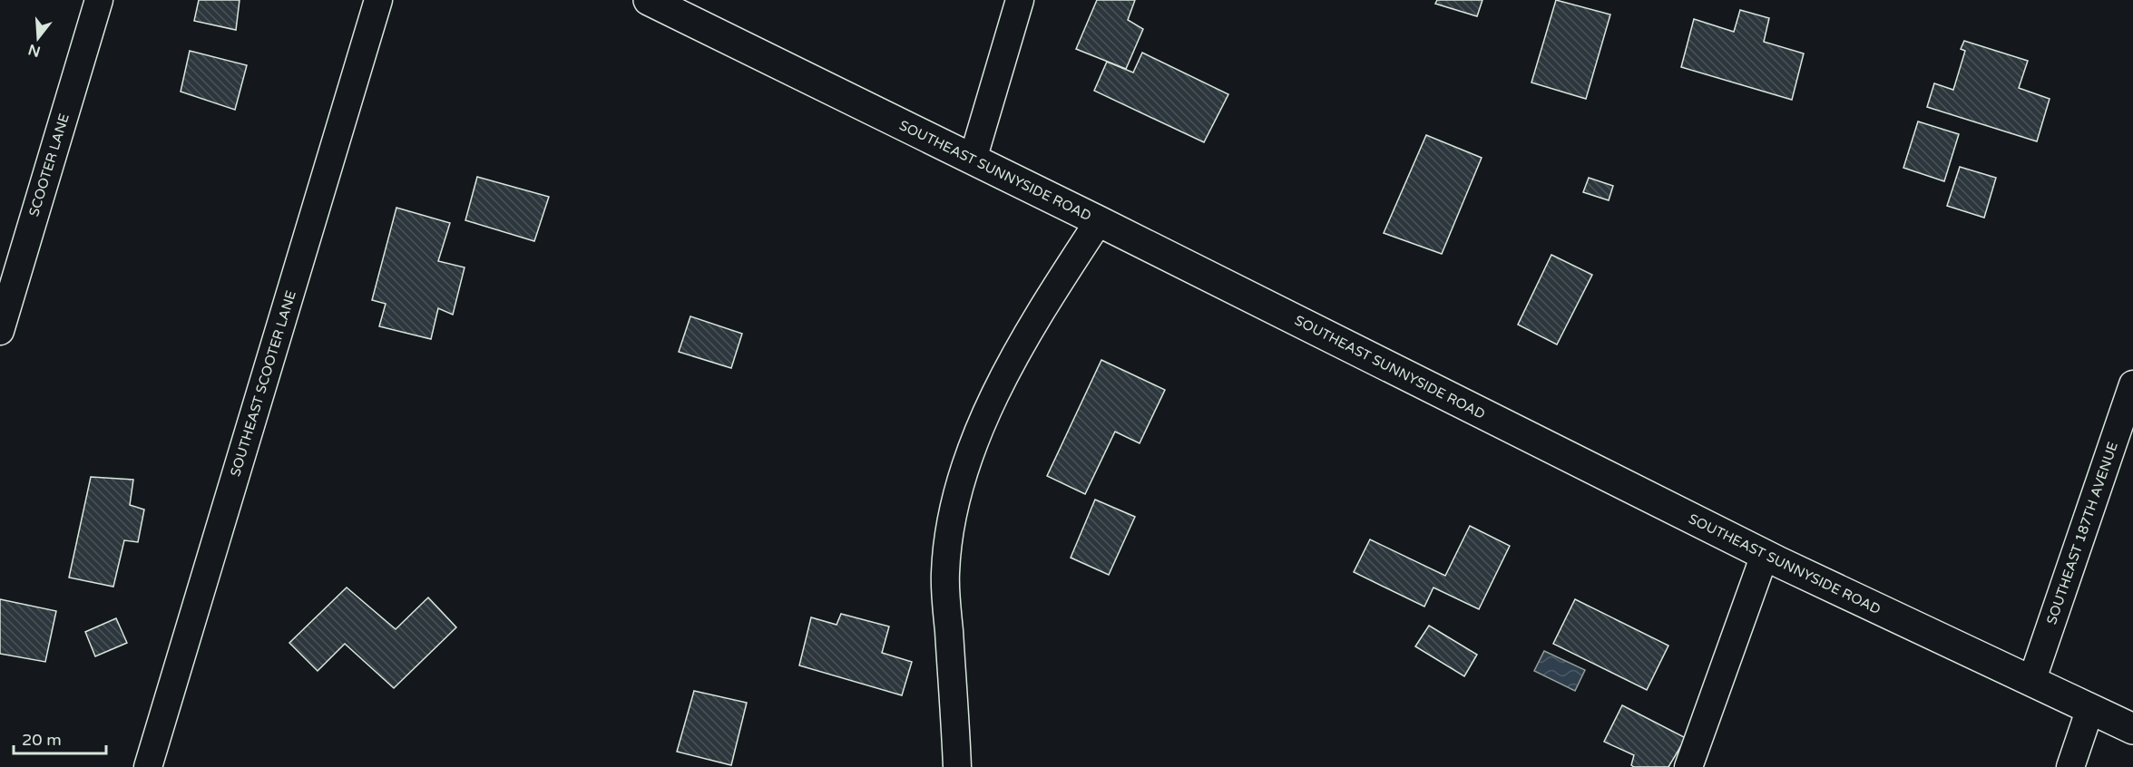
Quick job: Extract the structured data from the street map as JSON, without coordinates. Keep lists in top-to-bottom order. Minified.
{"streets":{"main road":["SOUTHEAST SUNNYSIDE ROAD"],"street":["SCOOTER LANE","SOUTHEAST SCOOTER LANE","SOUTHEAST 187TH AVENUE"]},"crossings":[["SOUTHEAST SUNNYSIDE ROAD","SOUTHEAST 187TH AVENUE"]],"scale_bar":"20 m","north":"bottom"}
